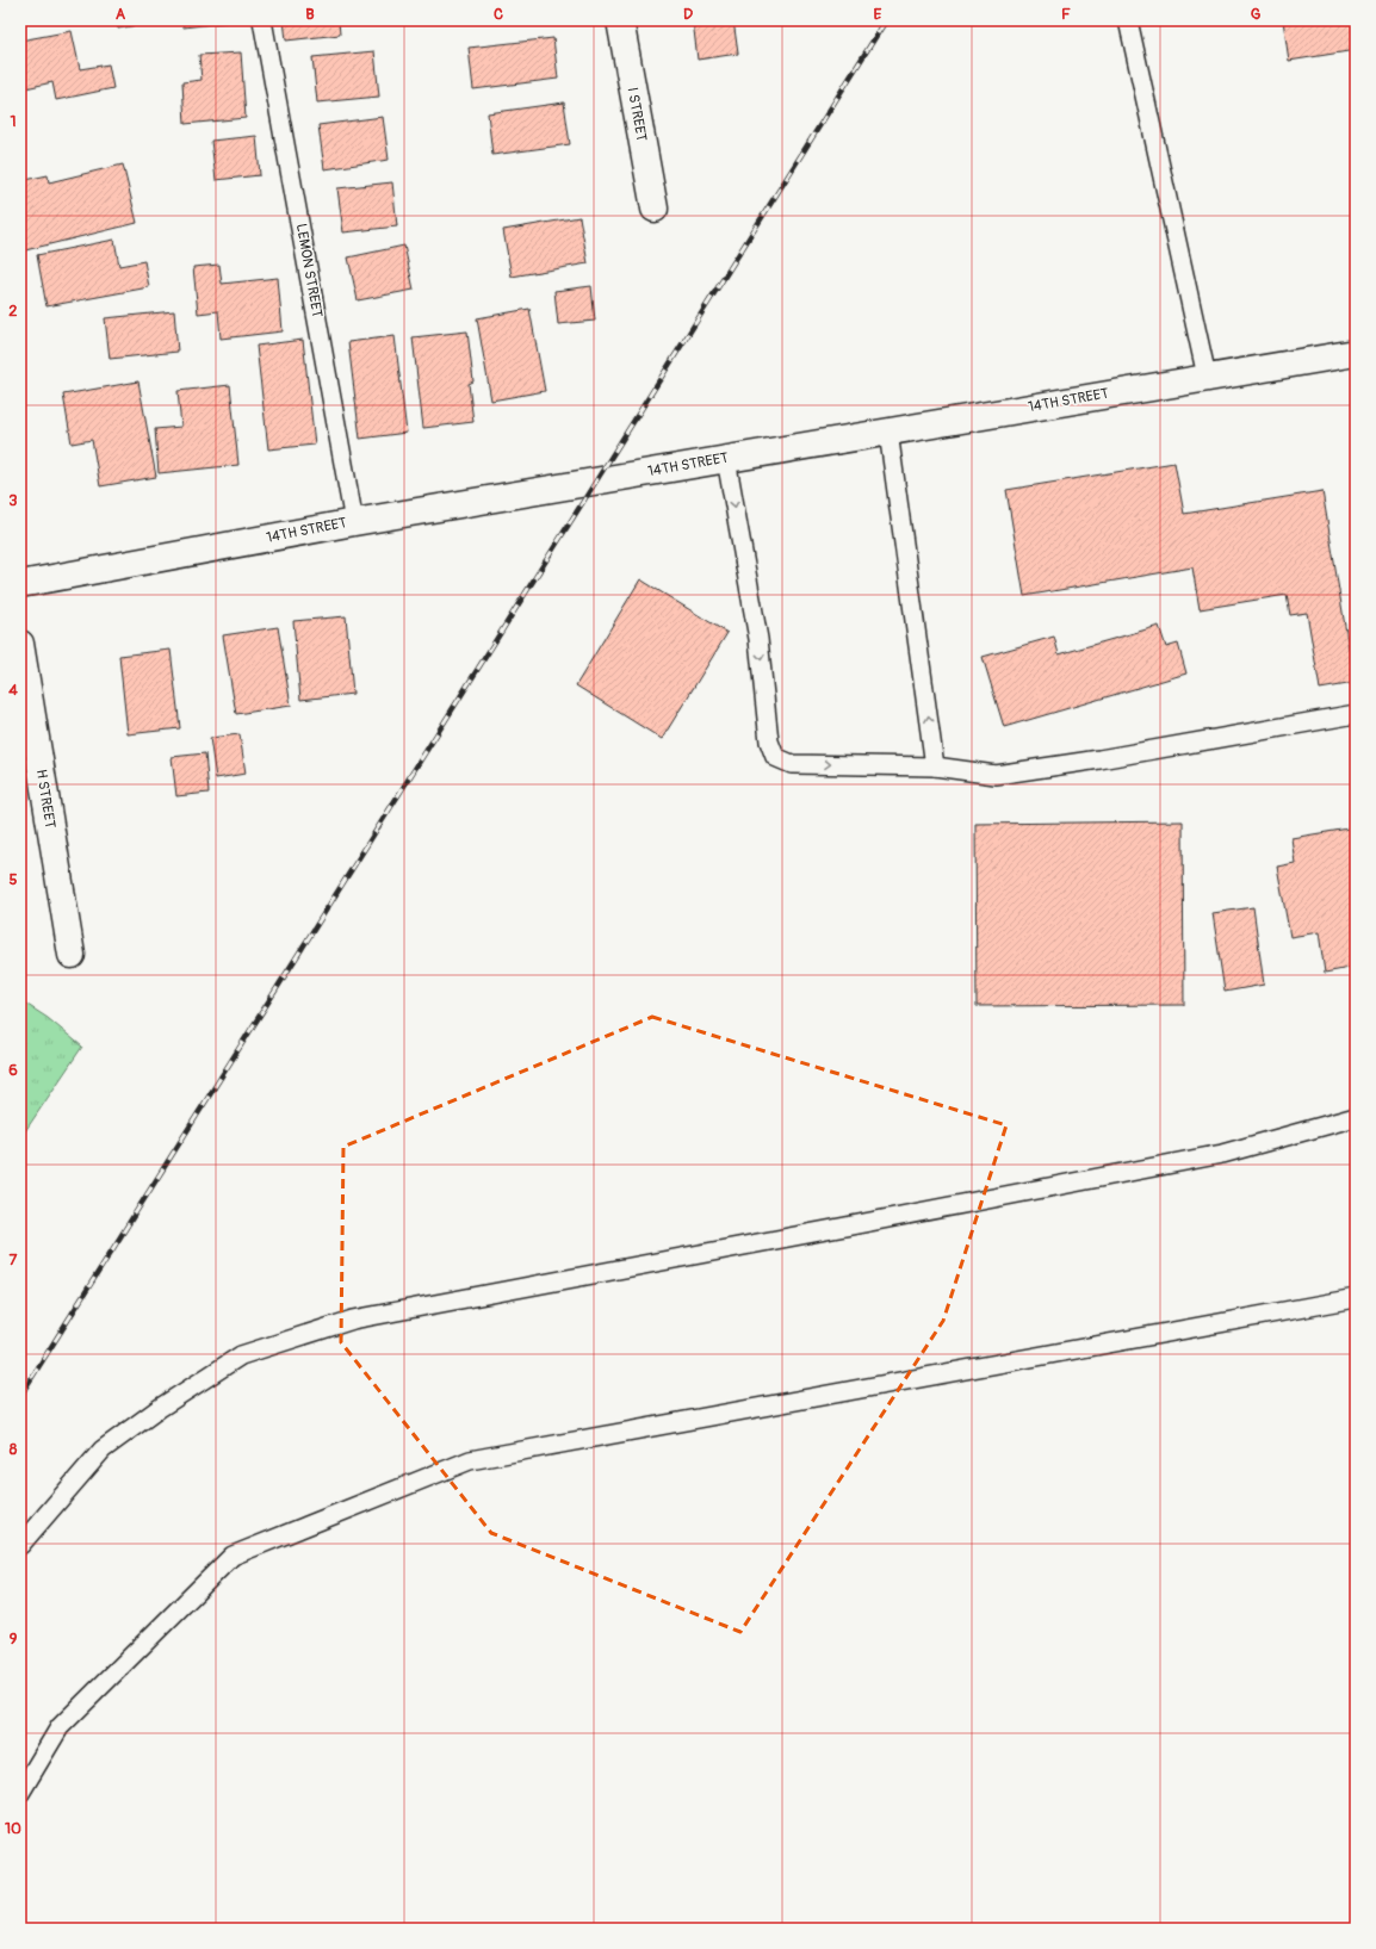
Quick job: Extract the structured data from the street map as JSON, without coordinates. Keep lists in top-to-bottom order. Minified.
{"streets":{"street":["I STREET","14TH STREET","H STREET"],"lane":["LEMON STREET"]},"crossings":[["LEMON STREET","14TH STREET"]],"grid":{"columns":["A","B","C","D","E","F","G"],"rows":["1","2","3","4","5","6","7","8","9","10"]}}
